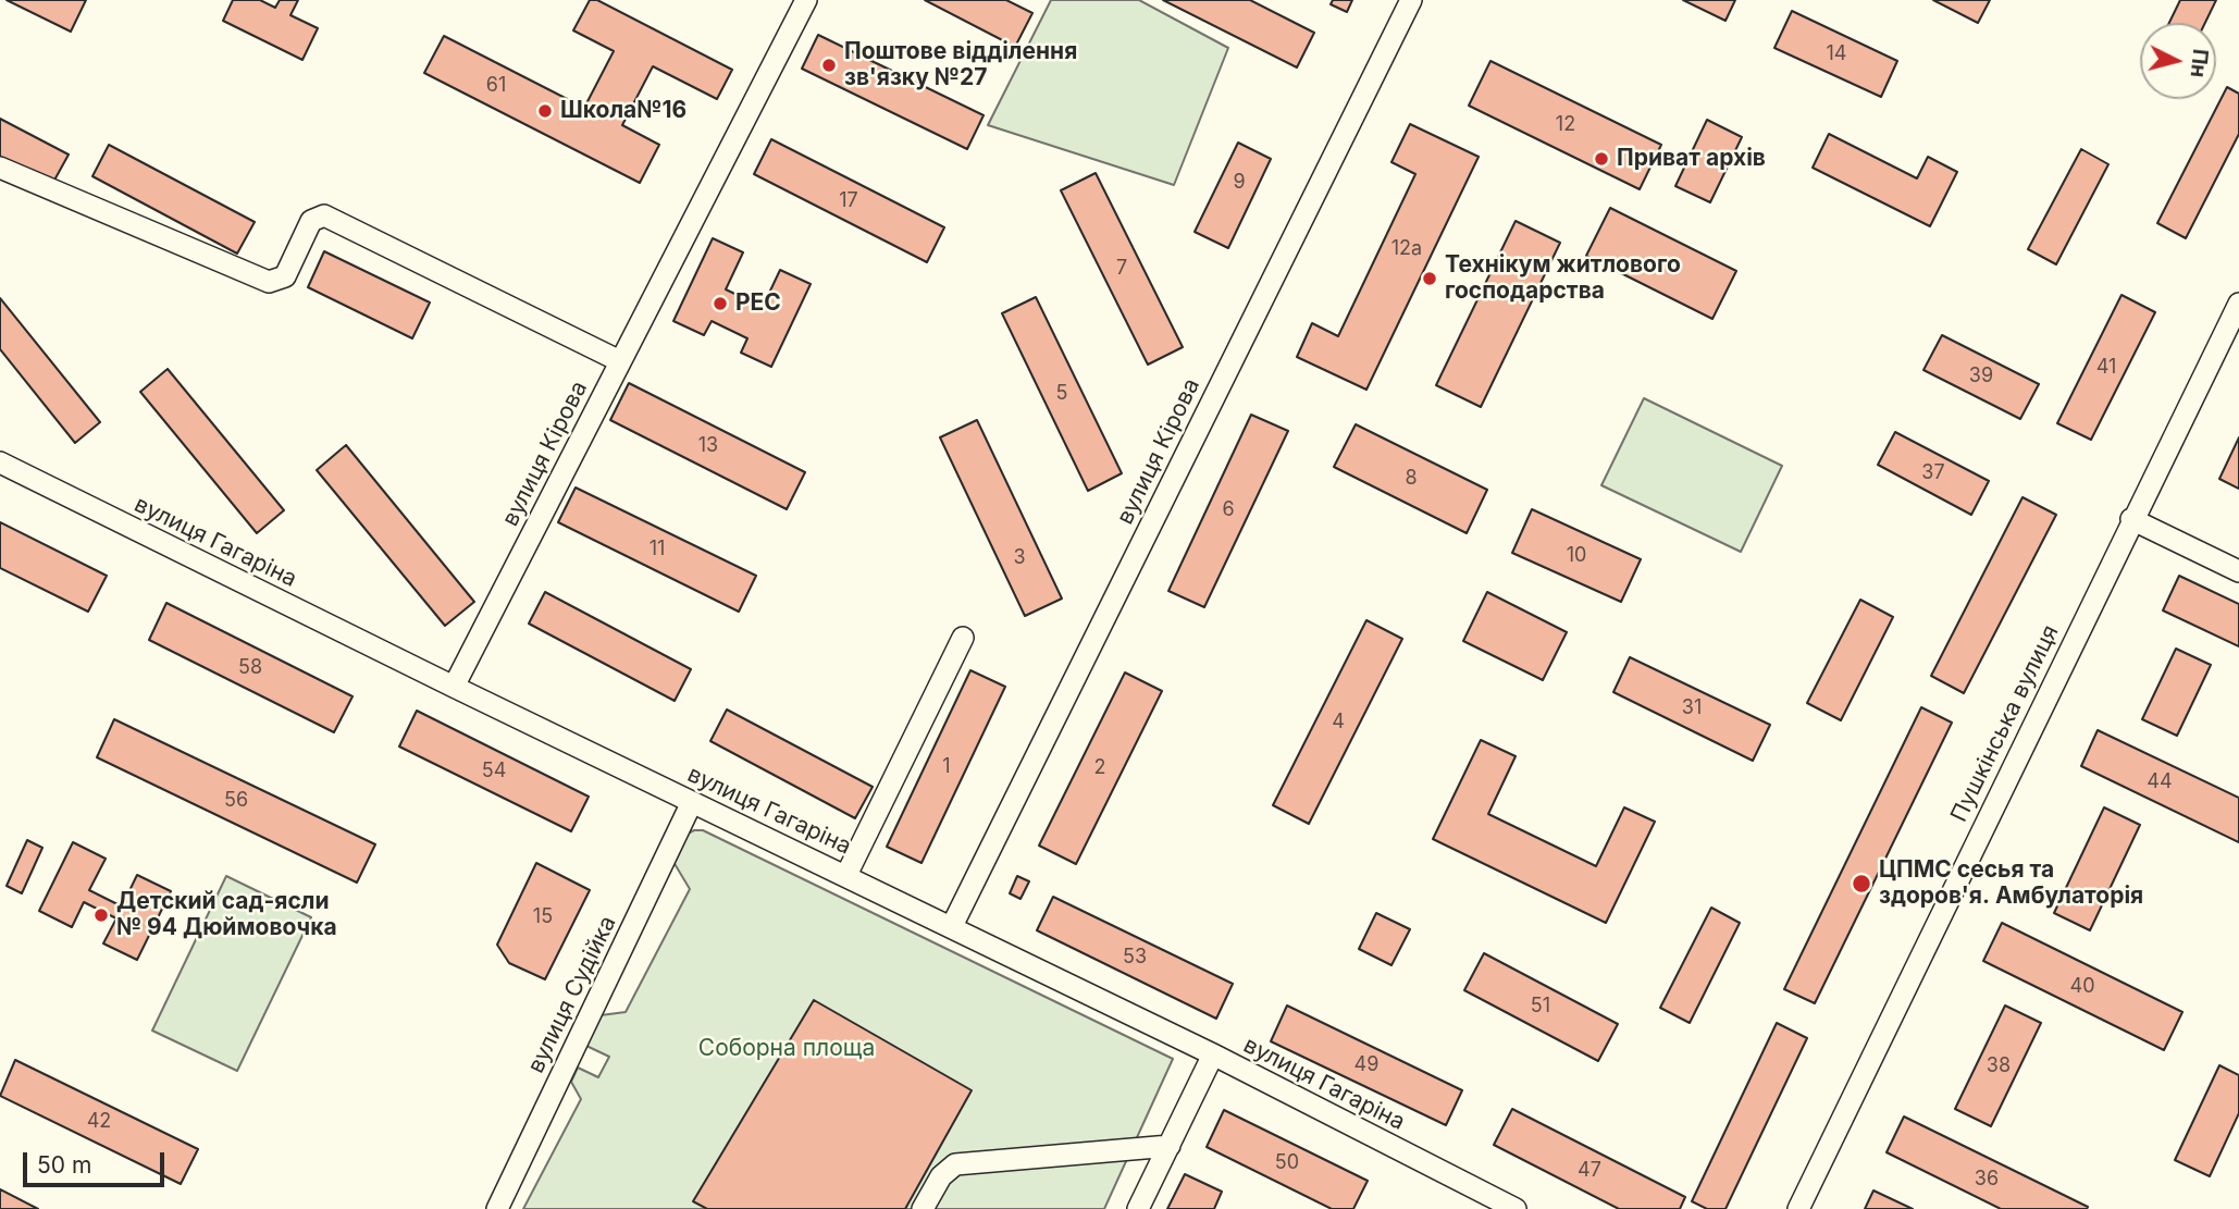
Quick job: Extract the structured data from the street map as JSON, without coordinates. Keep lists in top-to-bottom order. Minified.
{"streets":{"street":["вулиця Кірова","вулиця Гагаріна","Пушкінська вулиця","вулиця Судійка"]},"crossings":[["вулиця Кірова","вулиця Гагаріна"],["вулиця Гагаріна","вулиця Судійка"]],"parks":["Соборна площа"],"places":["Поштове відділення зв'язку №27","Школа№16","Приват архів","Технікум житлового господарства","РЕС","ЦПМС сесья та здоров'я. Амбулаторія","Детский сад-ясли № 94 Дюймовочка"],"house_numbers":["14","61","12","9","17","12а","7","41","39","5","13","37","8","6","11","10","3","58","31","4","1","2","54","44","56","15","53","40","51","49","38","42","50","47","36"],"scale_bar":"50 m","north":"right"}
